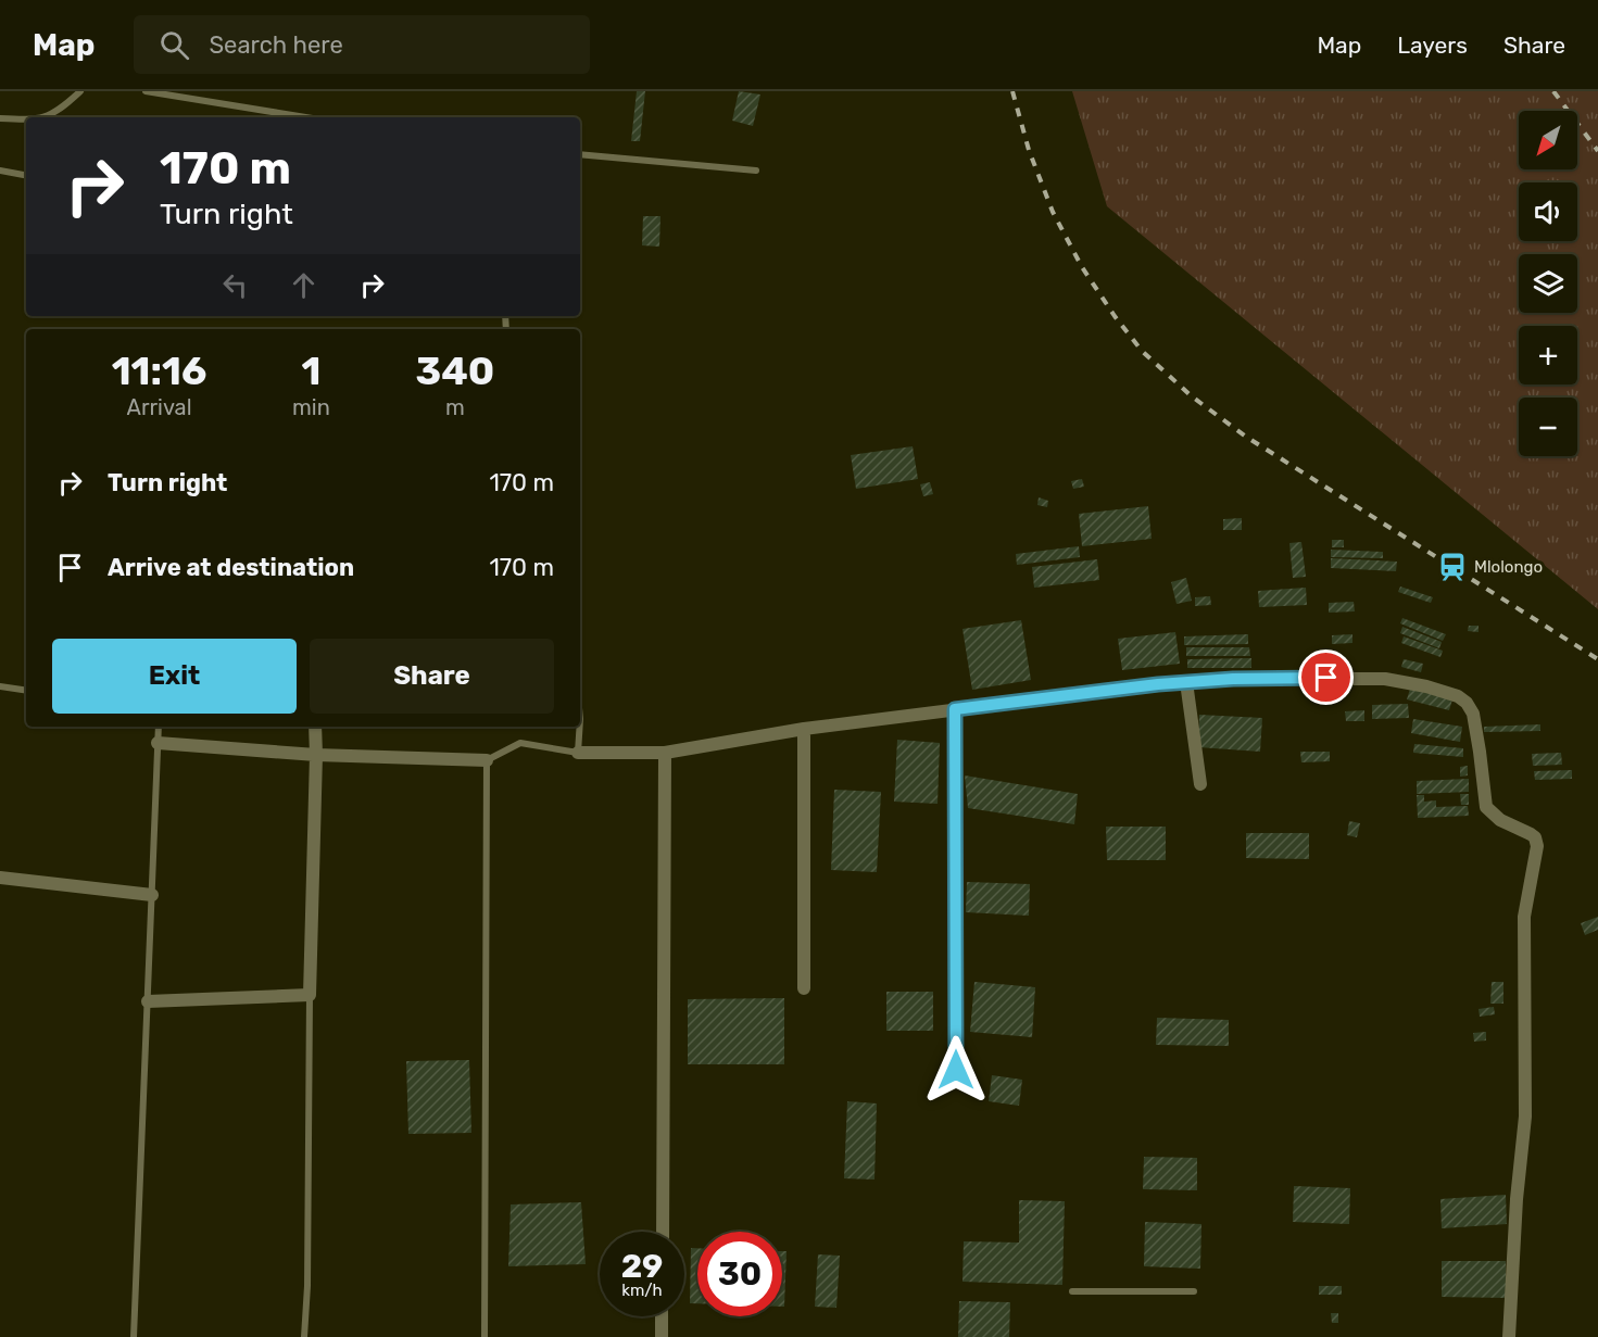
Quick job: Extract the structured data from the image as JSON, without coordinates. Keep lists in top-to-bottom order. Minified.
{"places":{"station":["Mlolongo"]},"north":"bottom left","page":{"header":"Map","search":"Search here","nav":["Map","Layers","Share"],"map_buttons":["+","−"],"turn":["170 m","Turn right"],"eta":["11:16","Arrival","1","min","340","m"],"list":[{"name":"Turn right","value":"170 m"},{"name":"Arrive at destination","value":"170 m"}],"buttons":["Exit","Share"],"speed":"29 km/h","limit":"30"}}
